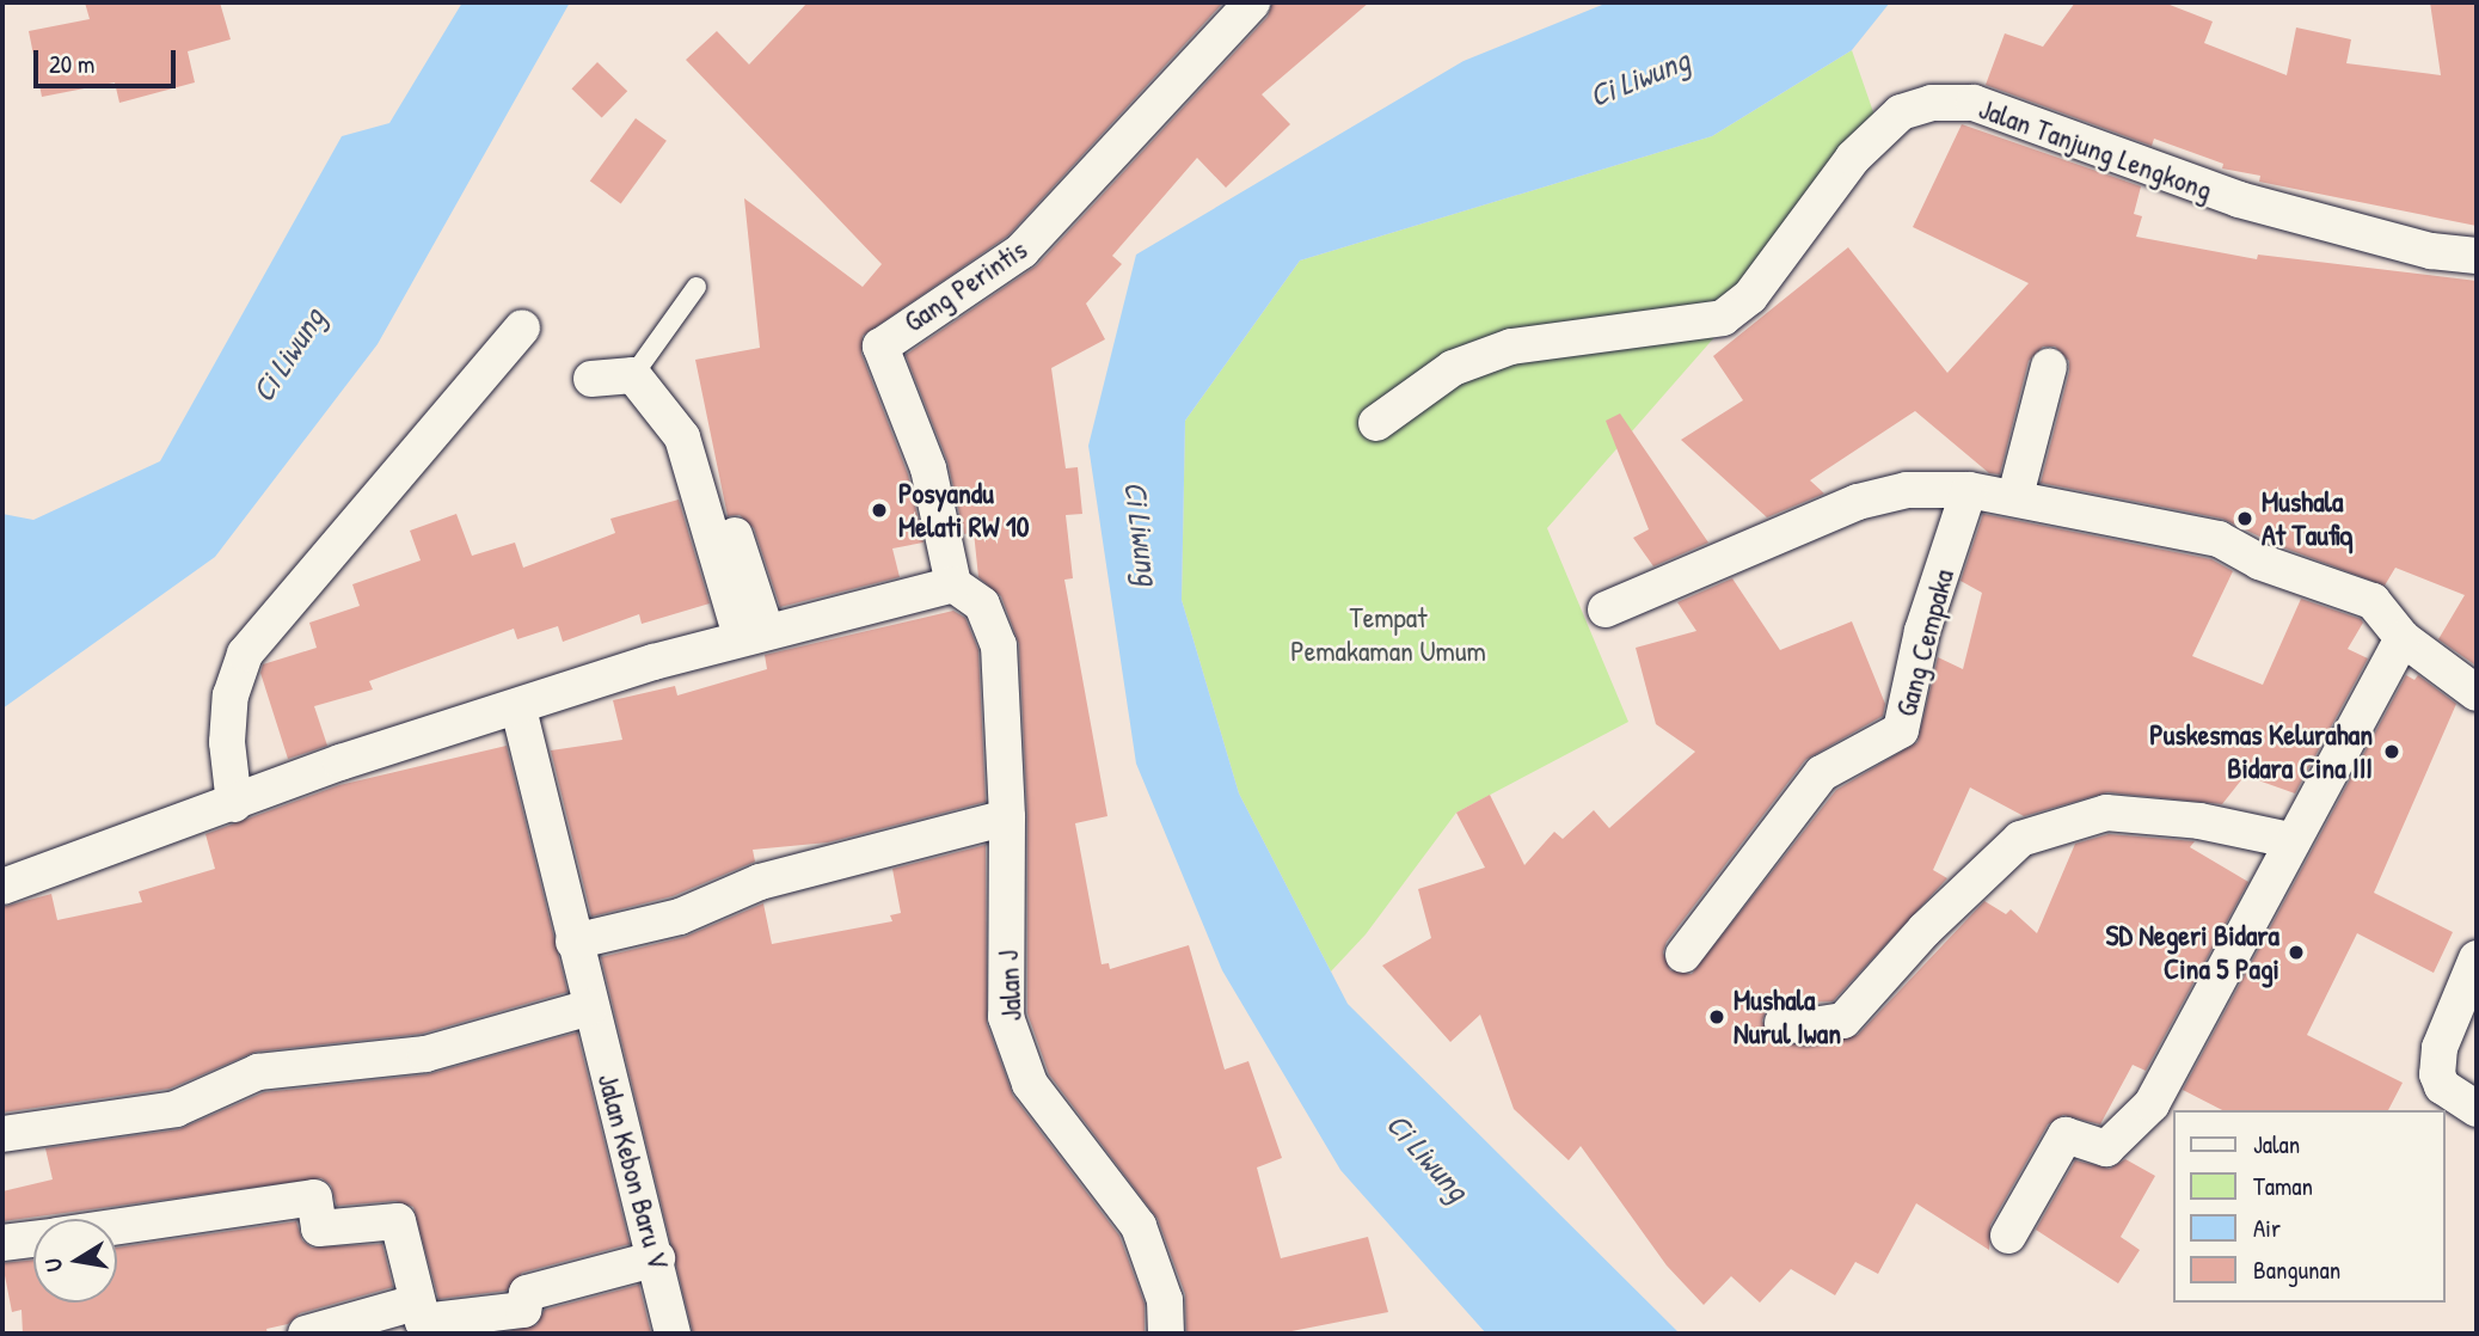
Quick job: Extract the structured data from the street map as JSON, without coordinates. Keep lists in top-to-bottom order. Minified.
{"streets":{"street":["Jalan Tanjung Lengkong","Gang Perintis","Gang Cempaka","Jalan J","Jalan Kebon Baru V"]},"crossings":[["Gang Perintis","Jalan J"]],"water":["Ci Liwung"],"parks":["Tempat Pemakaman Umum"],"places":["Posyandu Melati RW 10","Mushala At Taufiq","Puskesmas Kelurahan Bidara Cina III","SD Negeri Bidara Cina 5 Pagi","Mushala Nurul Iwan"],"legend":["Jalan","Taman","Air","Bangunan"],"scale_bar":"20 m","north":"left"}
